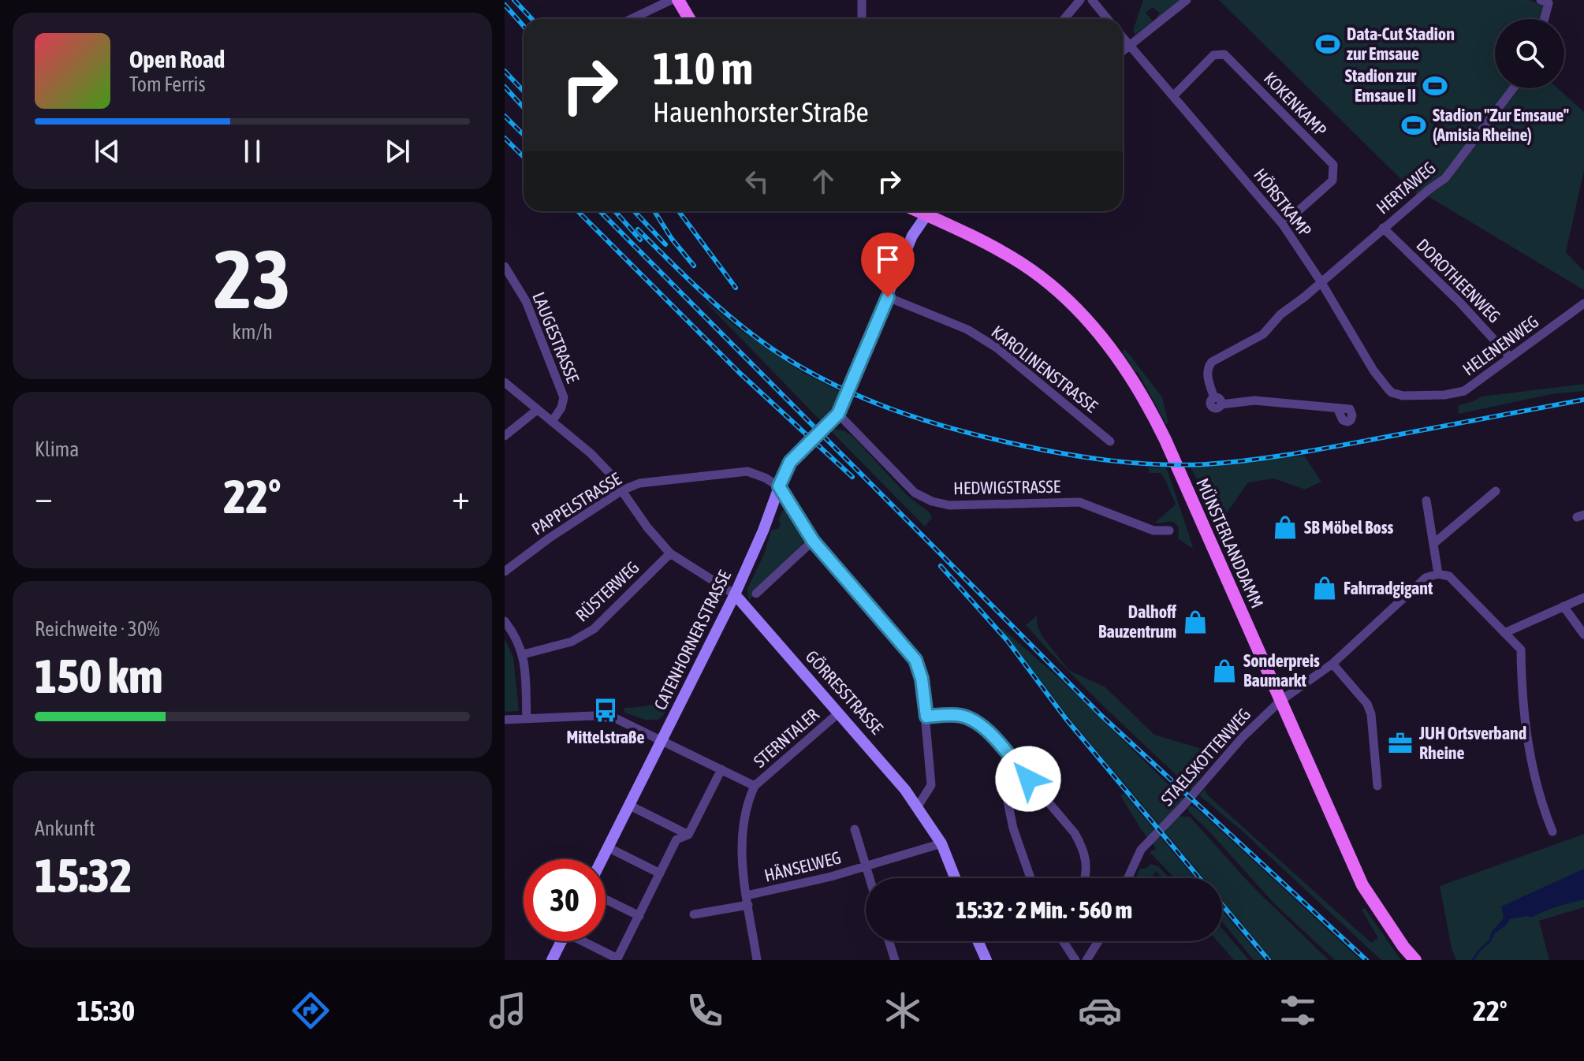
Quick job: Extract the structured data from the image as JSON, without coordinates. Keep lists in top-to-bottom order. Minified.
{"streets":{"main road":["MÜNSTERLANDDAMM"],"street":["KOKENKAMP","HERTAWEG","HÖRSTKAMP","DOROTHEENWEG","LAUGESTRASSE","HELENENWEG","KAROLINENSTRASSE","HEDWIGSTRASSE","PAPPELSTRASSE","RÜSTERWEG","CATENHORNER STRASSE","GÖRRESSTRASSE","STERNTALER","STAELSKOTTENWEG","HÄNSELWEG"]},"crossings":[["KOKENKAMP","HÖRSTKAMP"],["HERTAWEG","HÖRSTKAMP"],["HERTAWEG","DOROTHEENWEG"],["HÖRSTKAMP","HELENENWEG"],["DOROTHEENWEG","HELENENWEG"],["HEDWIGSTRASSE","CATENHORNER STRASSE"],["PAPPELSTRASSE","CATENHORNER STRASSE"],["MÜNSTERLANDDAMM","STAELSKOTTENWEG"],["CATENHORNER STRASSE","GÖRRESSTRASSE"],["GÖRRESSTRASSE","STERNTALER"],["GÖRRESSTRASSE","HÄNSELWEG"]],"places":{"sports":["Data-Cut Stadion zur Emsaue","Stadion zur Emsaue II","Stadion \"Zur Emsaue\" (Amisia Rheine)"],"shop":["SB Möbel Boss","Fahrradgigant","Dalhoff Bauzentrum","Sonderpreis Baumarkt"],"bus stop":["Mittelstraße"],"office":["JUH Ortsverband Rheine"]},"page":{"turn":["110 m","Hauenhorster Straße"],"song":["Open Road","Tom Ferris"],"tile":[["23","km/h"],"Klima",["Reichweite · 30%","150 km"],["Ankunft","15:32"]],"heat":["−","22°","+"],"limit":"30","trip":"15:32 · 2 Min. · 560 m","tabs":["15:30","22°"]}}
